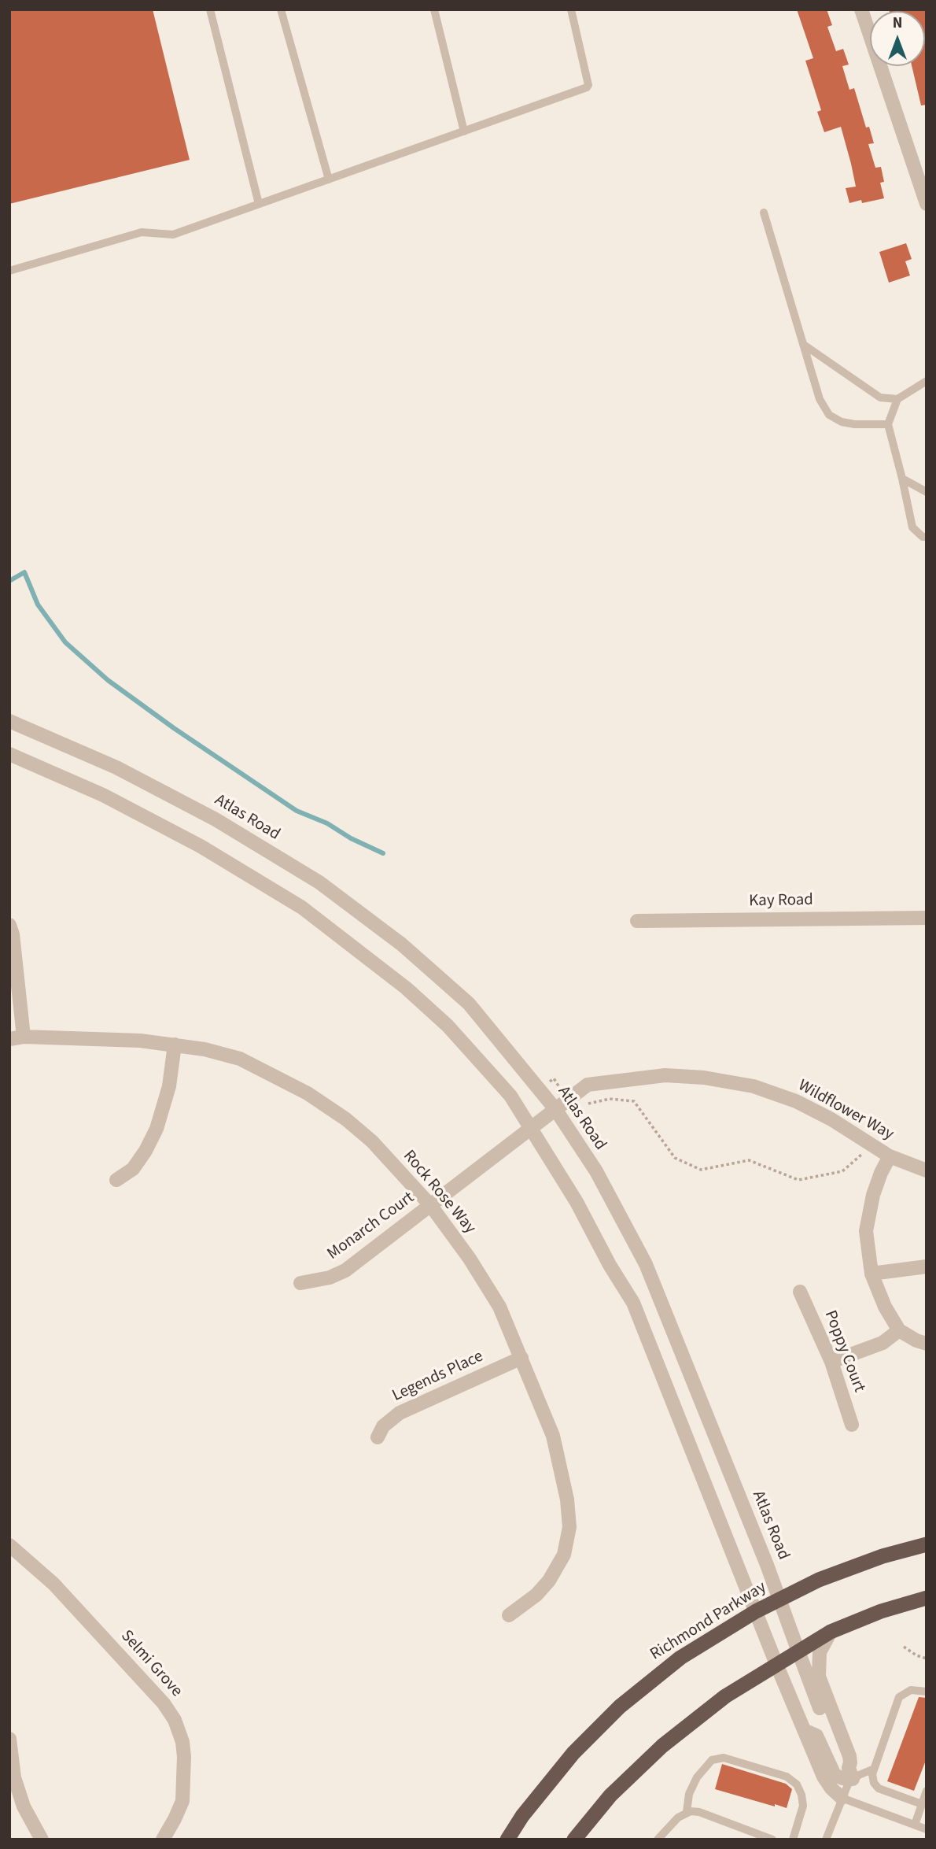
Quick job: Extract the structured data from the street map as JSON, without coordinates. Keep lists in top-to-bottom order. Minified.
{"streets":{"highway":["Richmond Parkway"],"street":["Atlas Road","Kay Road","Wildflower Way","Rock Rose Way","Monarch Court","Poppy Court","Legends Place","Selmi Grove"]},"crossings":[["Atlas Road","Wildflower Way"],["Atlas Road","Richmond Parkway"],["Wildflower Way","Monarch Court"],["Rock Rose Way","Monarch Court"],["Rock Rose Way","Legends Place"]],"north":"top"}
